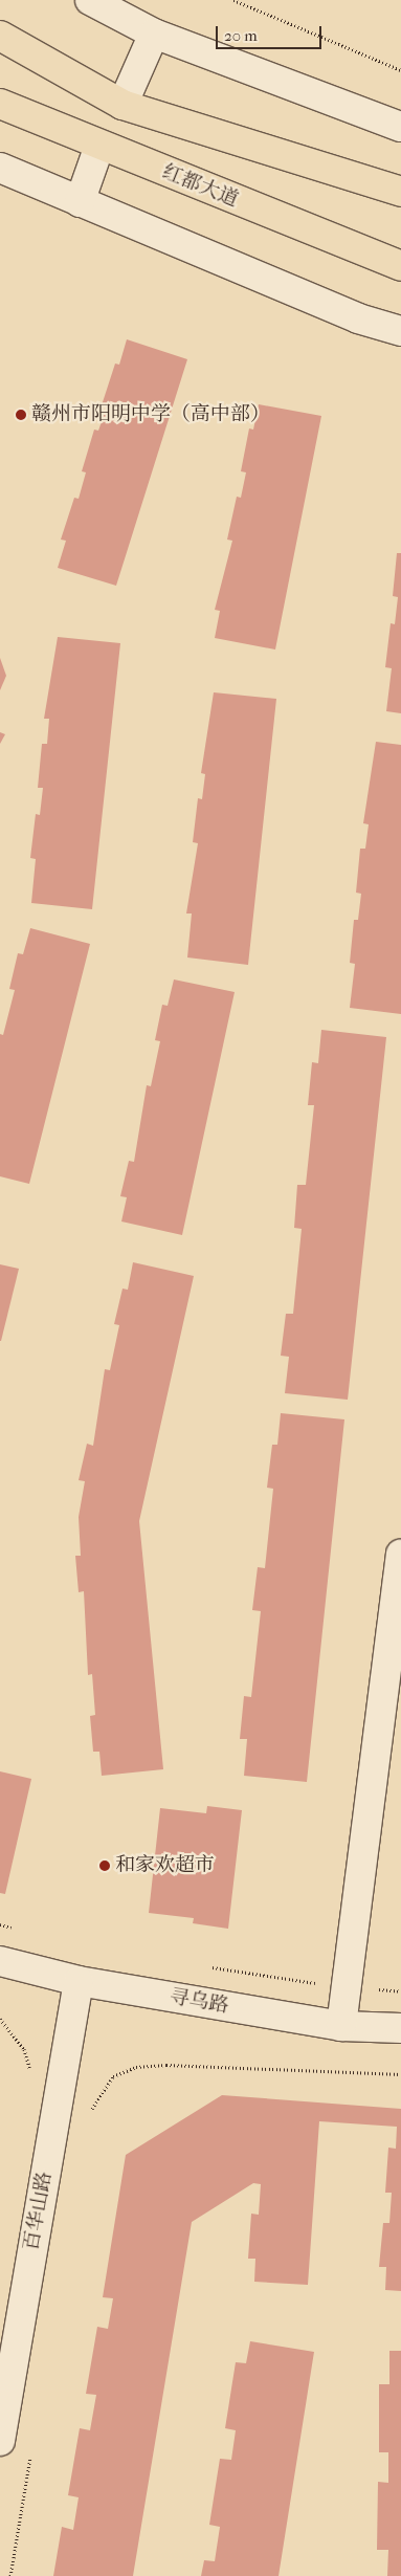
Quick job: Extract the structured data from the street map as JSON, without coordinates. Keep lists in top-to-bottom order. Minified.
{"streets":{"main road":["红都大道"],"street":["寻乌路","百华山路"]},"crossings":[["寻乌路","百华山路"]],"places":["赣州市阳明中学（高中部）","和家欢超市"],"scale_bar":"20 m"}
